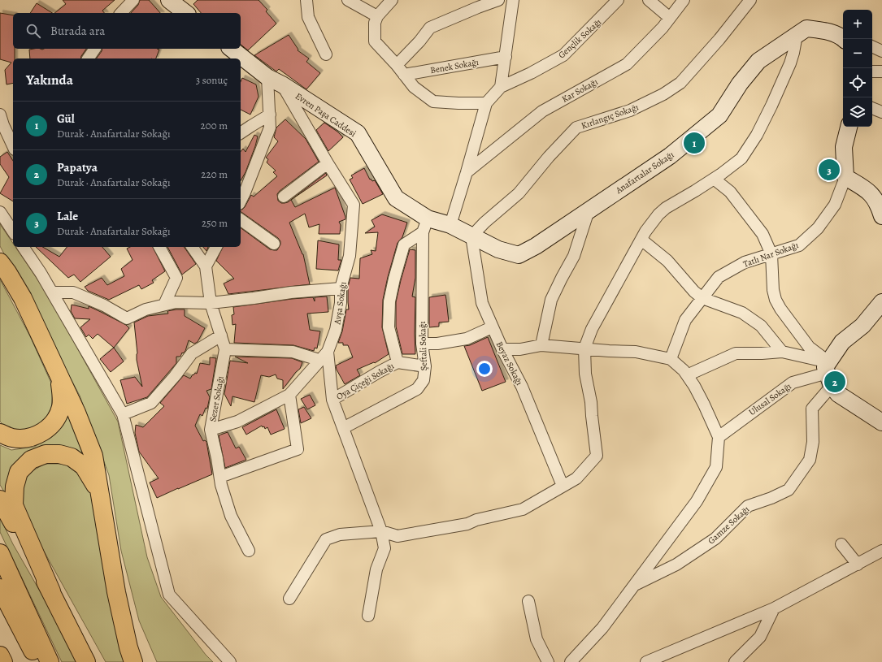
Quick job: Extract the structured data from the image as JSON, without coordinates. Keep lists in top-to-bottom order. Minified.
{"streets":{"main road":["Evren Paşa Caddesi","Anafartalar Sokağı"],"street":["Gençlik Sokağı","Benek Sokağı","Kar Sokağı","Kırlangıç Sokağı","Tatlı Nar Sokağı","Avşa Sokağı","Şeftali Sokağı","Beyaz Sokağı","Oya Çiçeği Sokağı","Sezer Sokağı","Ulusal Sokağı","Gamze Sokağı"]},"crossings":[["Evren Paşa Caddesi","Kırlangıç Sokağı"],["Evren Paşa Caddesi","Anafartalar Sokağı"],["Evren Paşa Caddesi","Avşa Sokağı"],["Evren Paşa Caddesi","Şeftali Sokağı"],["Evren Paşa Caddesi","Beyaz Sokağı"],["Evren Paşa Caddesi","Oya Çiçeği Sokağı"],["Kırlangıç Sokağı","Anafartalar Sokağı"],["Kırlangıç Sokağı","Beyaz Sokağı"],["Anafartalar Sokağı","Beyaz Sokağı"],["Avşa Sokağı","Şeftali Sokağı"],["Avşa Sokağı","Oya Çiçeği Sokağı"],["Şeftali Sokağı","Oya Çiçeği Sokağı"],["Ulusal Sokağı","Gamze Sokağı"]],"page":{"map_buttons":["+","−"],"search":"Burada ara","heading":["Yakında","3 sonuç"],"list":[{"mark":"1","name":"Gül","note":"Durak · Anafartalar Sokağı","value":"200 m"},{"mark":"2","name":"Papatya","note":"Durak · Anafartalar Sokağı","value":"220 m"},{"mark":"3","name":"Lale","note":"Durak · Anafartalar Sokağı","value":"250 m"}],"pins":["1","3","2"]}}
